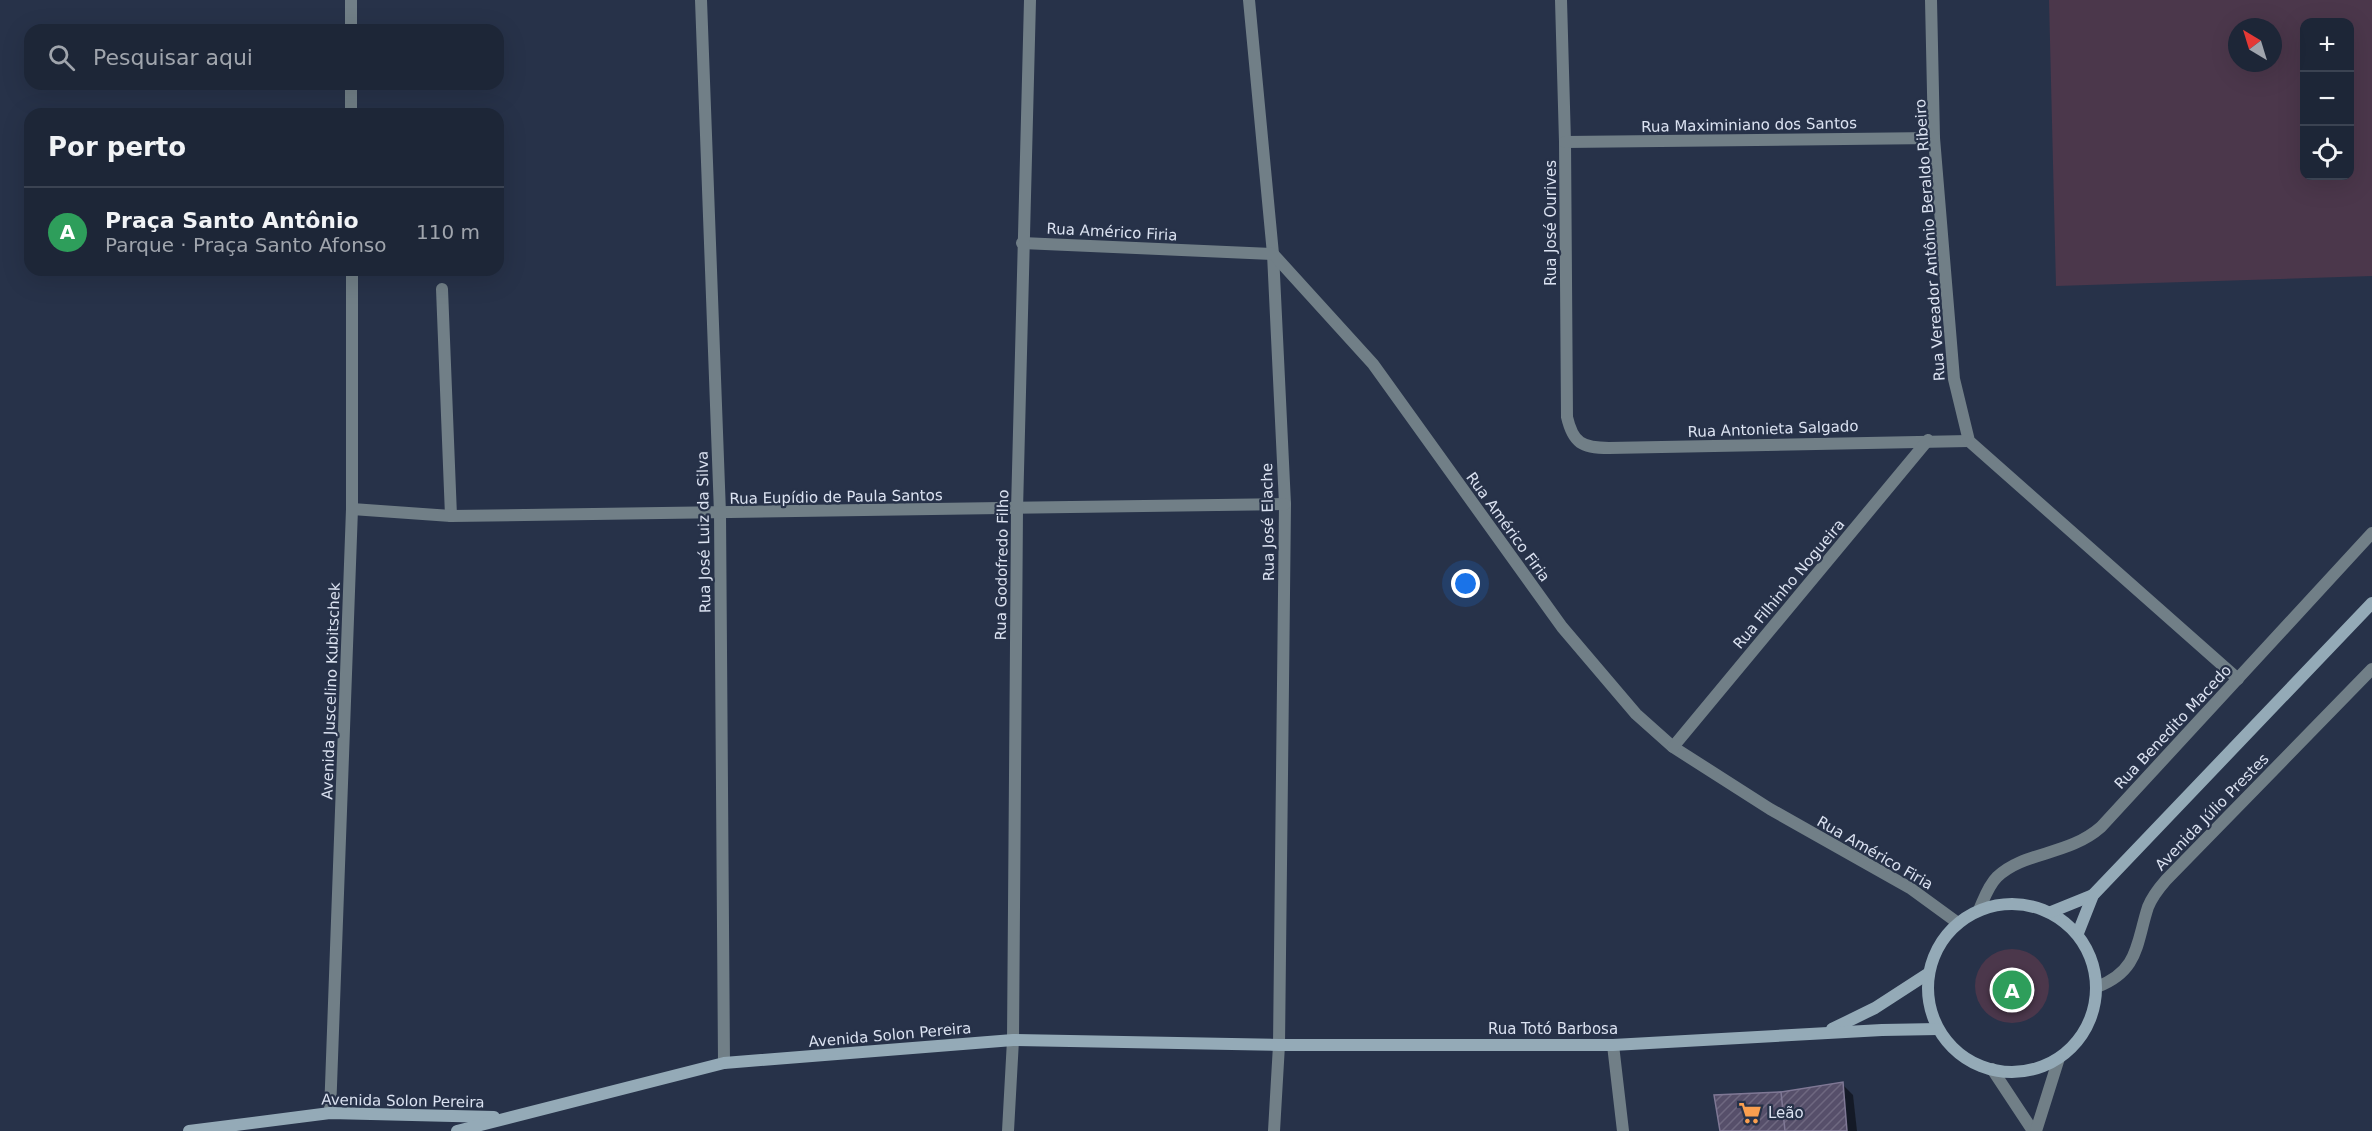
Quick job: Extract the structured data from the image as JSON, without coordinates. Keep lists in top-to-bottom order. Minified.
{"streets":{"main road":["Avenida Júlio Prestes","Rua Totó Barbosa","Avenida Solon Pereira"],"street":["Rua Maximiniano dos Santos","Rua José Ourives","Rua Américo Firia","Rua Vereador Antônio Beraldo Ribeiro","Rua Antonieta Salgado","Rua Eupídio de Paula Santos","Rua José Elache","Rua José Luiz da Silva","Rua Godofredo Filho","Rua Filhinho Nogueira","Avenida Juscelino Kubitschek","Rua Benedito Macedo"]},"crossings":[["Rua Maximiniano dos Santos","Rua José Ourives"],["Rua Maximiniano dos Santos","Rua Vereador Antônio Beraldo Ribeiro"],["Rua José Ourives","Rua Antonieta Salgado"],["Rua Américo Firia","Rua José Elache"],["Rua Américo Firia","Rua Godofredo Filho"],["Rua Américo Firia","Rua Filhinho Nogueira"],["Rua Américo Firia","Rua Benedito Macedo"],["Rua Américo Firia","Avenida Júlio Prestes"],["Rua Américo Firia","Rua Totó Barbosa"],["Rua Vereador Antônio Beraldo Ribeiro","Rua Antonieta Salgado"],["Rua Antonieta Salgado","Rua Filhinho Nogueira"],["Rua Eupídio de Paula Santos","Rua José Elache"],["Rua Eupídio de Paula Santos","Rua José Luiz da Silva"],["Rua Eupídio de Paula Santos","Rua Godofredo Filho"],["Rua Eupídio de Paula Santos","Avenida Juscelino Kubitschek"],["Rua José Elache","Rua Totó Barbosa"],["Rua José Elache","Avenida Solon Pereira"],["Rua José Luiz da Silva","Avenida Solon Pereira"],["Rua Godofredo Filho","Avenida Solon Pereira"],["Avenida Juscelino Kubitschek","Avenida Solon Pereira"],["Rua Benedito Macedo","Avenida Júlio Prestes"],["Rua Benedito Macedo","Rua Totó Barbosa"],["Avenida Júlio Prestes","Rua Totó Barbosa"],["Rua Totó Barbosa","Avenida Solon Pereira"]],"places":{"supermarket":["Leão"]},"north":"top left","page":{"map_buttons":["+","−"],"search":"Pesquisar aqui","heading":"Por perto","list":[{"mark":"A","name":"Praça Santo Antônio","note":"Parque · Praça Santo Afonso","value":"110 m"}],"pins":"A"}}
